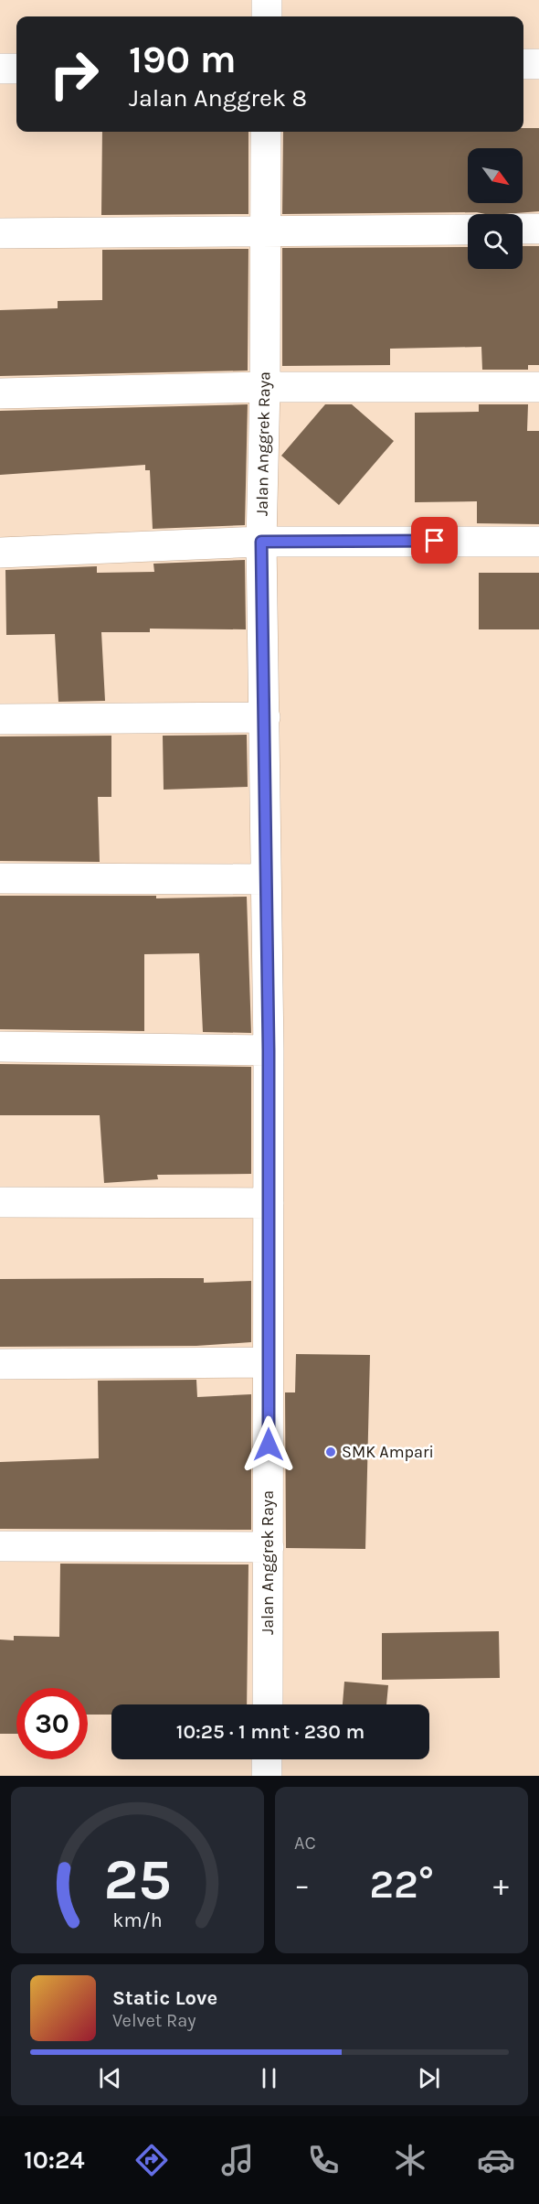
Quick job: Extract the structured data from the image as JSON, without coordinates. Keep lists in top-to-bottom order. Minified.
{"streets":{"street":["Jalan Anggrek Raya"]},"places":["SMK Ampari"],"north":"bottom right","page":{"turn":["190 m","Jalan Anggrek 8"],"limit":"30","trip":"10:25 · 1 mnt · 230 m","tile":"AC","heat":["−","22°","+"],"song":["Static Love","Velvet Ray"],"tabs":"10:24","gauge":["25","km/h"]}}
